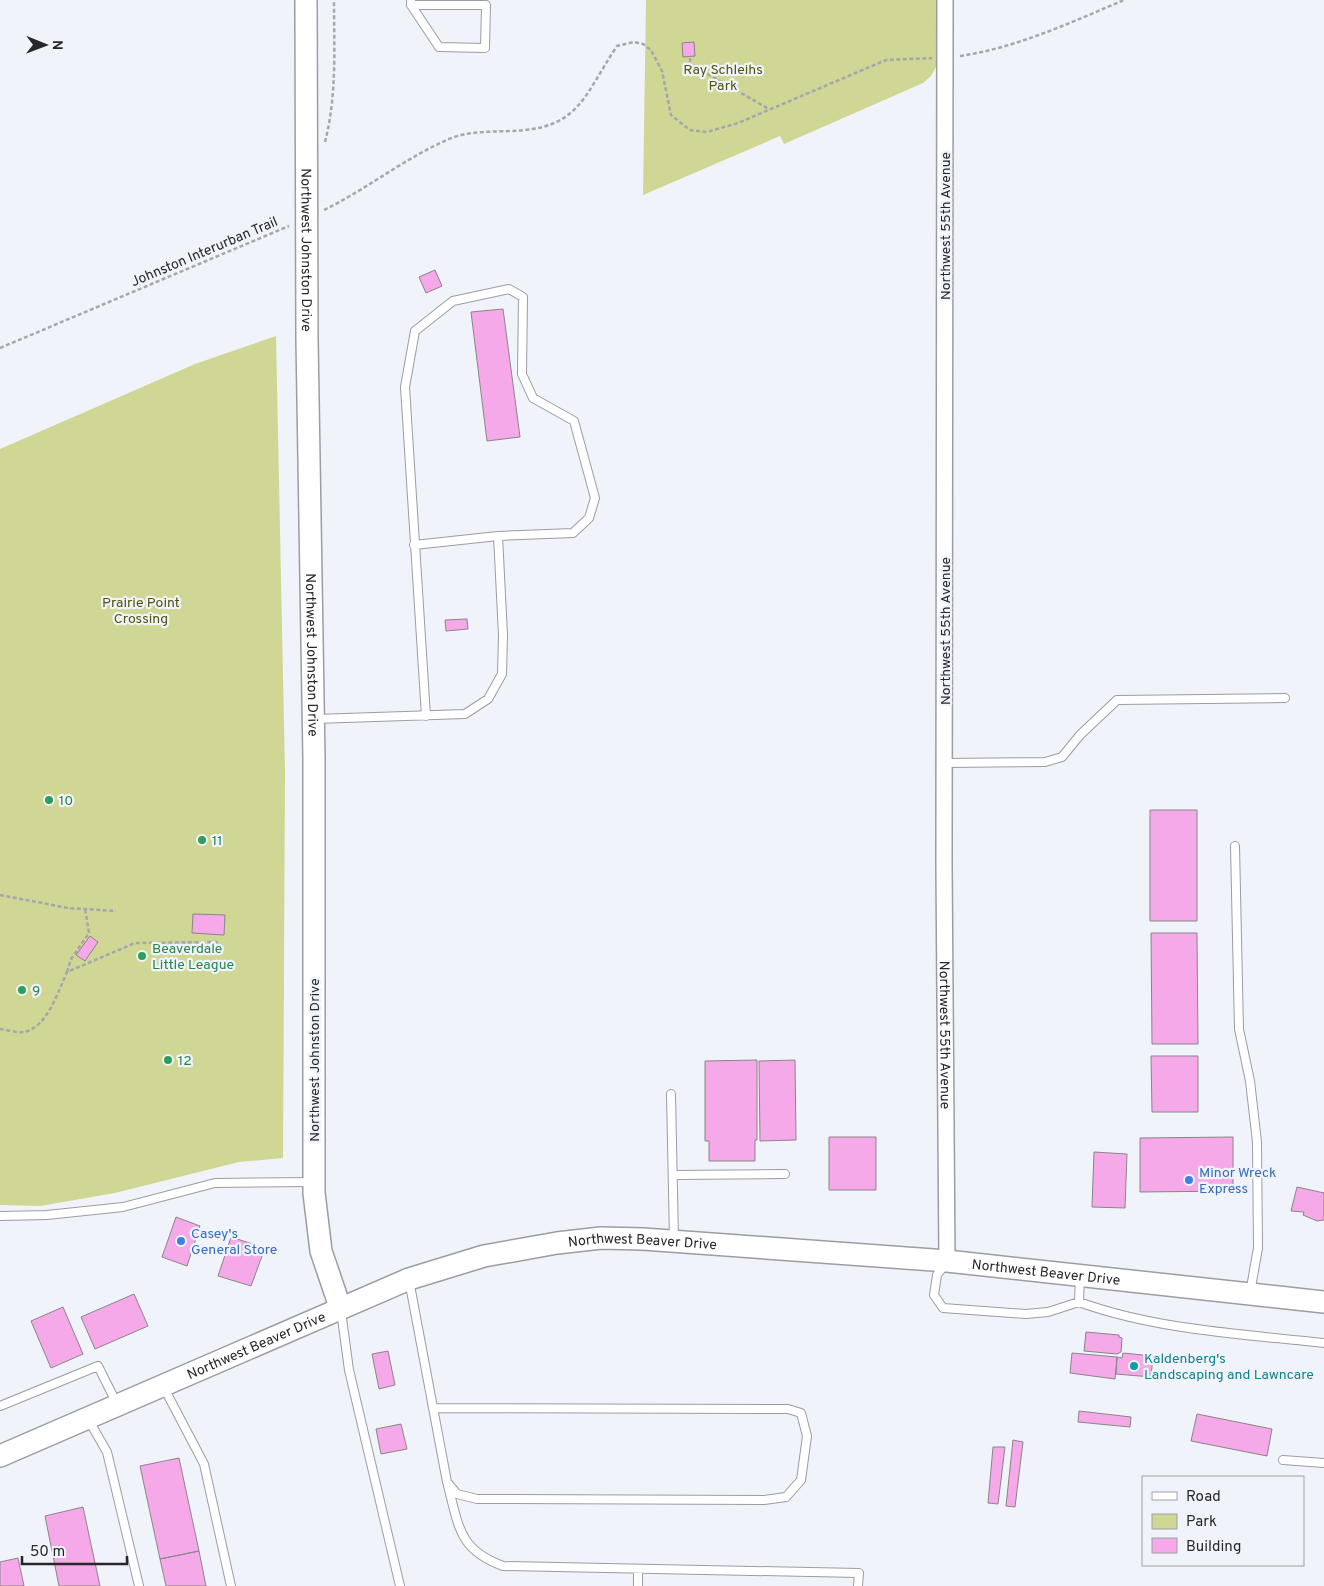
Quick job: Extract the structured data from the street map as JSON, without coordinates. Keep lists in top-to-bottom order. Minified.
{"streets":{"main road":["Northwest Johnston Drive","Northwest Beaver Drive"],"street":["Northwest 55th Avenue"],"path":["Johnston Interurban Trail"]},"crossings":[["Northwest 55th Avenue","Johnston Interurban Trail"],["Northwest 55th Avenue","Northwest Beaver Drive"],["Northwest Johnston Drive","Johnston Interurban Trail"],["Northwest Johnston Drive","Northwest Beaver Drive"]],"parks":["Ray Schleihs Park","Prairie Point Crossing"],"places":["10","11","Beaverdale Little League","9","12","Minor Wreck Express","Casey's General Store","Kaldenberg's Landscaping and Lawncare"],"legend":["Road","Park","Building"],"scale_bar":"50 m","north":"right"}
